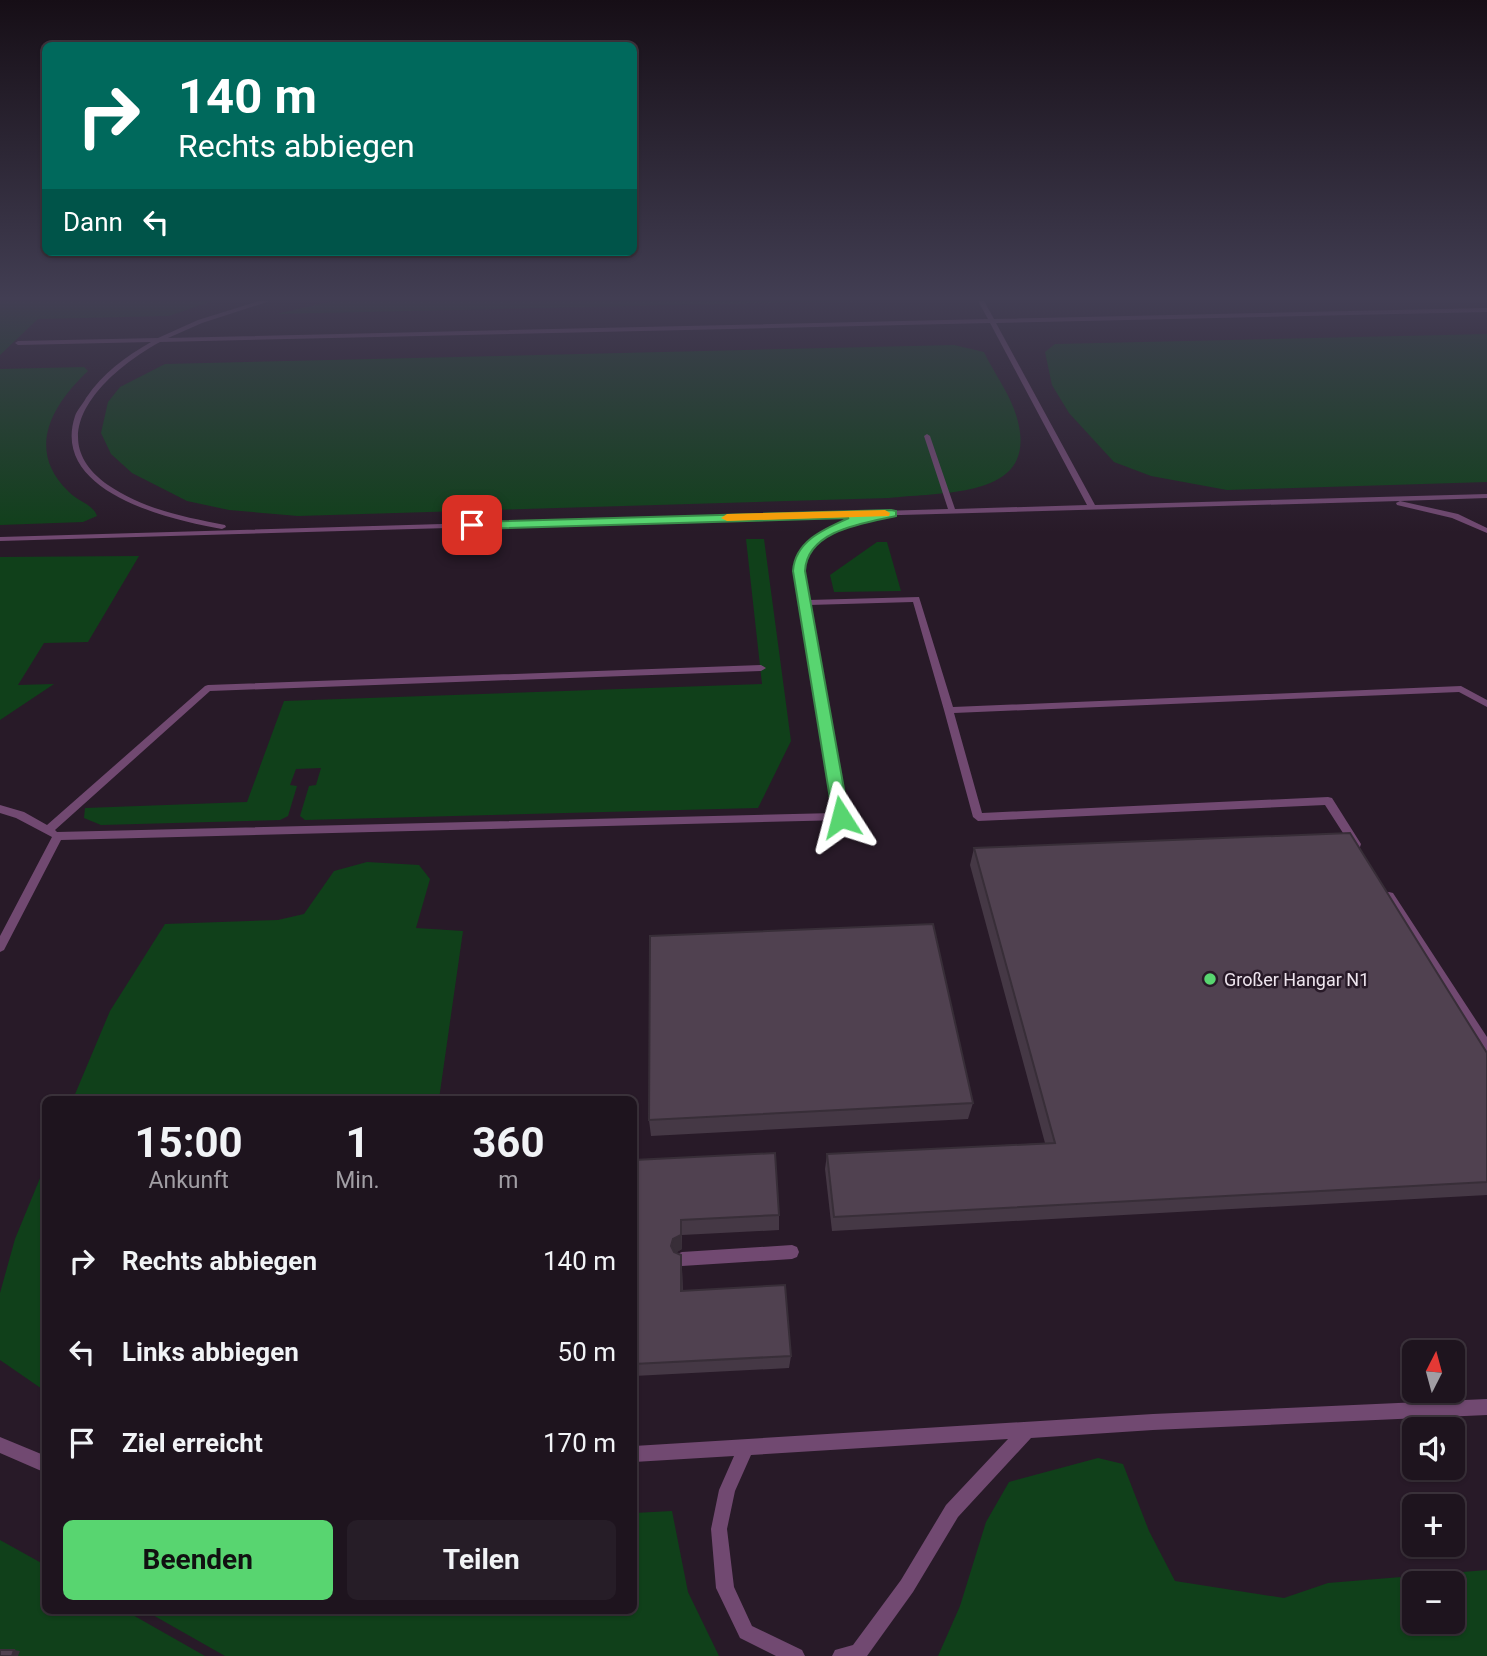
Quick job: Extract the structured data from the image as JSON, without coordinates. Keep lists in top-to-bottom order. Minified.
{"places":["Großer Hangar N1"],"north":"top","page":{"turn":["140 m","Rechts abbiegen"],"then":"Dann","eta":["15:00","Ankunft","1","Min.","360","m"],"list":[{"name":"Rechts abbiegen","value":"140 m"},{"name":"Links abbiegen","value":"50 m"},{"name":"Ziel erreicht","value":"170 m"}],"map_buttons":["+","−"],"buttons":["Beenden","Teilen"]}}
